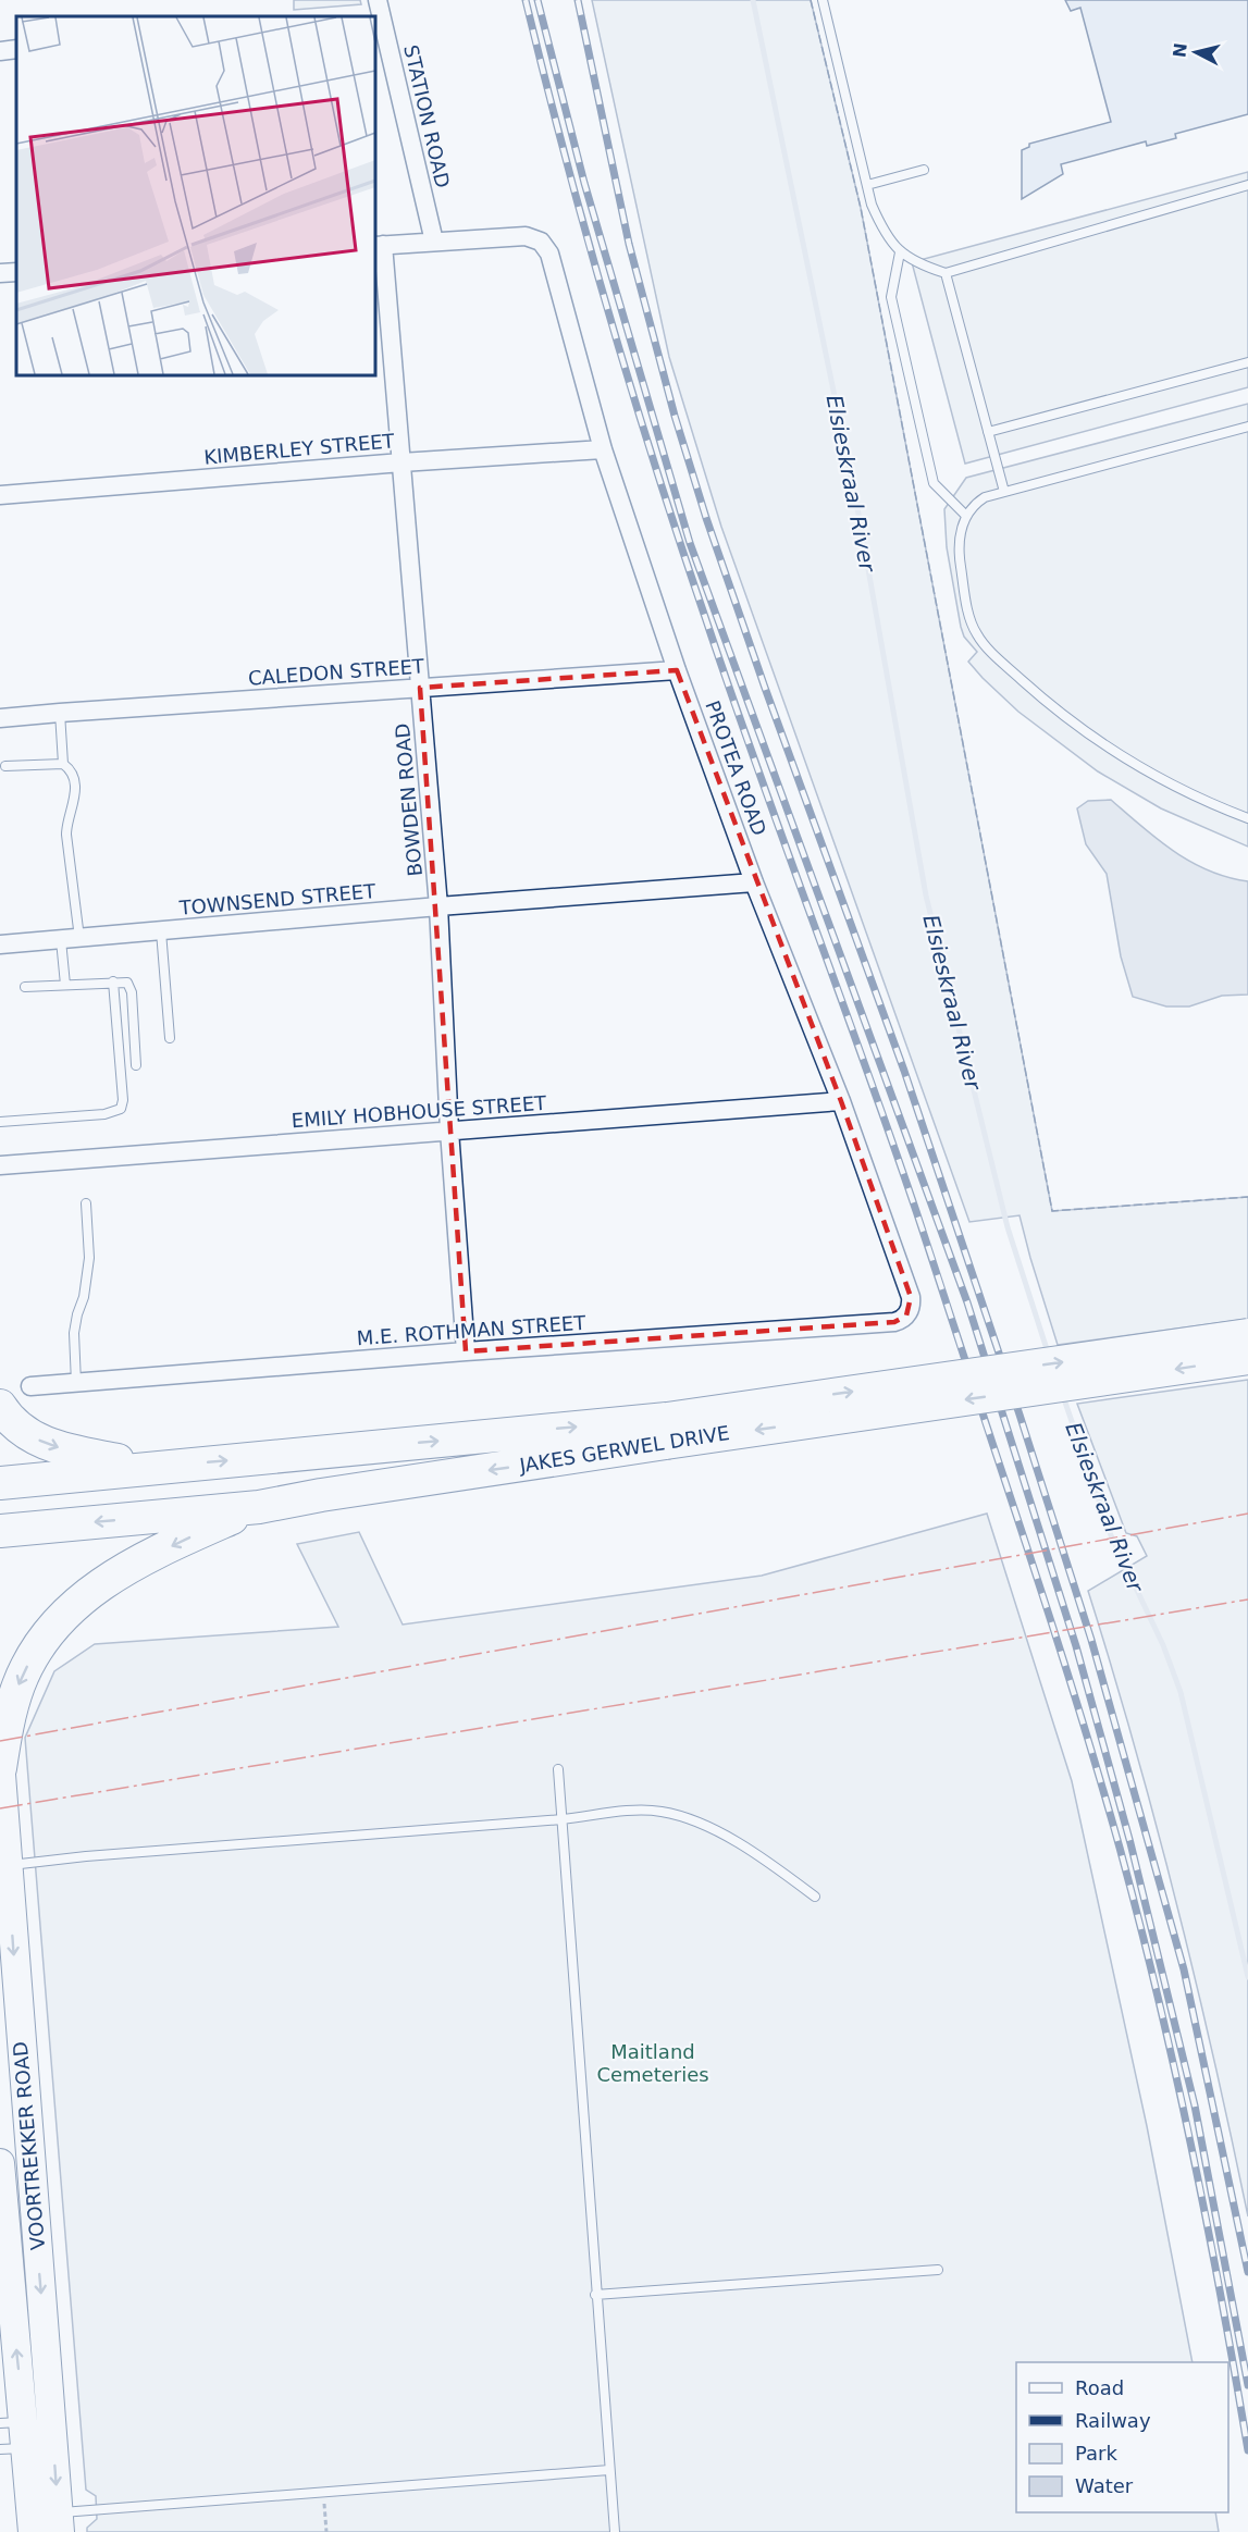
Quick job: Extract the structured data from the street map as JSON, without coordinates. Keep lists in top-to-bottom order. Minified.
{"streets":{"highway":["JAKES GERWEL DRIVE"],"main road":["VOORTREKKER ROAD"],"street":["STATION ROAD","KIMBERLEY STREET","CALEDON STREET","PROTEA ROAD","BOWDEN ROAD","TOWNSEND STREET","EMILY HOBHOUSE STREET","M.E. ROTHMAN STREET"]},"crossings":[["STATION ROAD","PROTEA ROAD"],["KIMBERLEY STREET","PROTEA ROAD"],["KIMBERLEY STREET","BOWDEN ROAD"],["CALEDON STREET","PROTEA ROAD"],["CALEDON STREET","BOWDEN ROAD"],["PROTEA ROAD","TOWNSEND STREET"],["PROTEA ROAD","EMILY HOBHOUSE STREET"],["PROTEA ROAD","M.E. ROTHMAN STREET"],["BOWDEN ROAD","TOWNSEND STREET"],["BOWDEN ROAD","EMILY HOBHOUSE STREET"],["BOWDEN ROAD","M.E. ROTHMAN STREET"]],"water":["Elsieskraal River"],"parks":["Maitland Cemeteries"],"legend":["Road","Railway","Park","Water"],"north":"left"}
